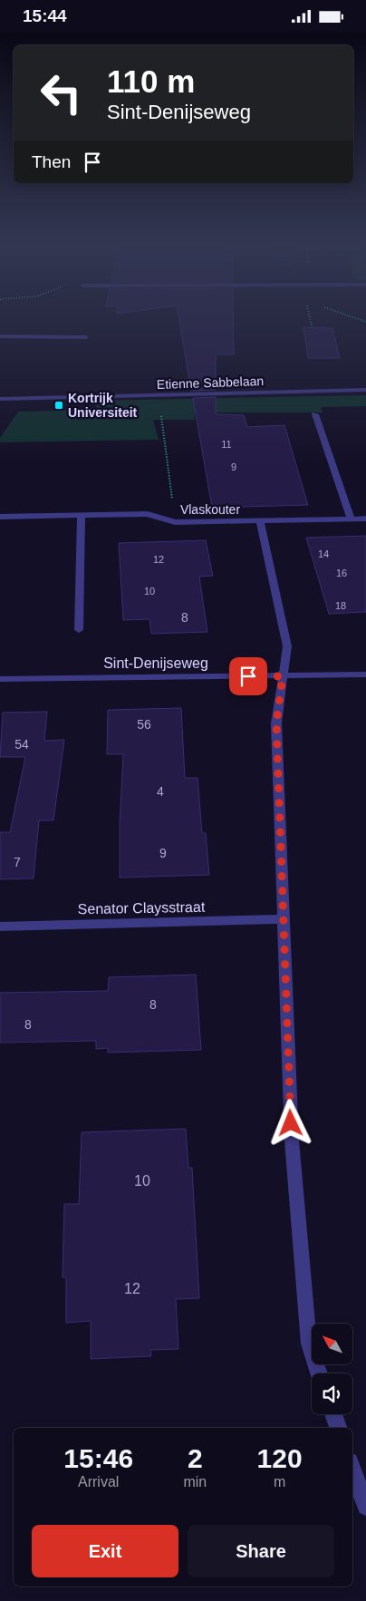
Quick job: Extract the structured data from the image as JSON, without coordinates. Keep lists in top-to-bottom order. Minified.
{"streets":{"street":["Etienne Sabbelaan","Vlaskouter","Sint-Denijseweg","Senator Claysstraat"]},"crossings":[["Vlaskouter","Sint-Denijseweg"],["Vlaskouter","Senator Claysstraat"]],"places":{"transit":["Kortrijk Universiteit"]},"house_numbers":["11","9","14","12","16","10","18","8","56","54","4","9","7","8","8","10","12"],"north":"top left","page":{"status":"15:44","turn":["110 m","Sint-Denijseweg"],"then":"Then","eta":["15:46","Arrival","2","min","120","m"],"buttons":["Exit","Share"]}}
